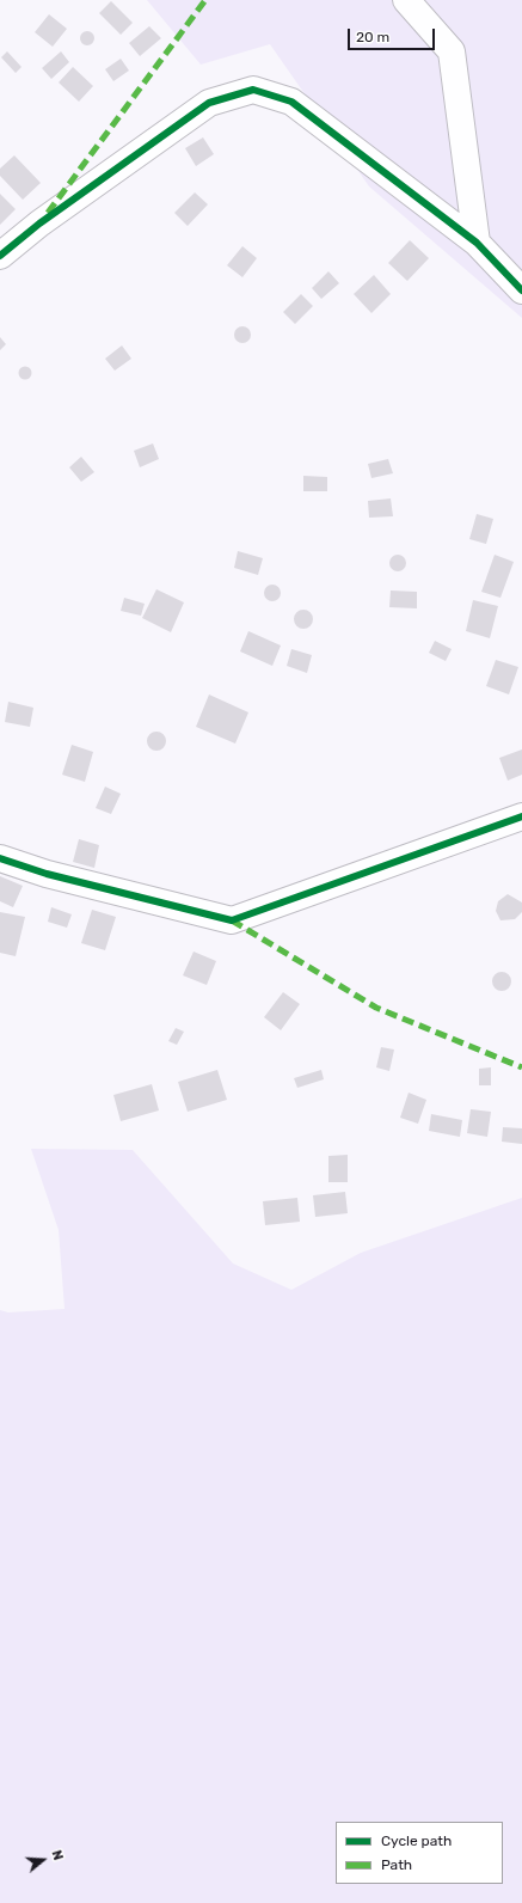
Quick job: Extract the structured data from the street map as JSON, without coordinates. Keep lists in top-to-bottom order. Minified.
{"legend":["Cycle path","Path"],"scale_bar":"20 m","north":"right"}
